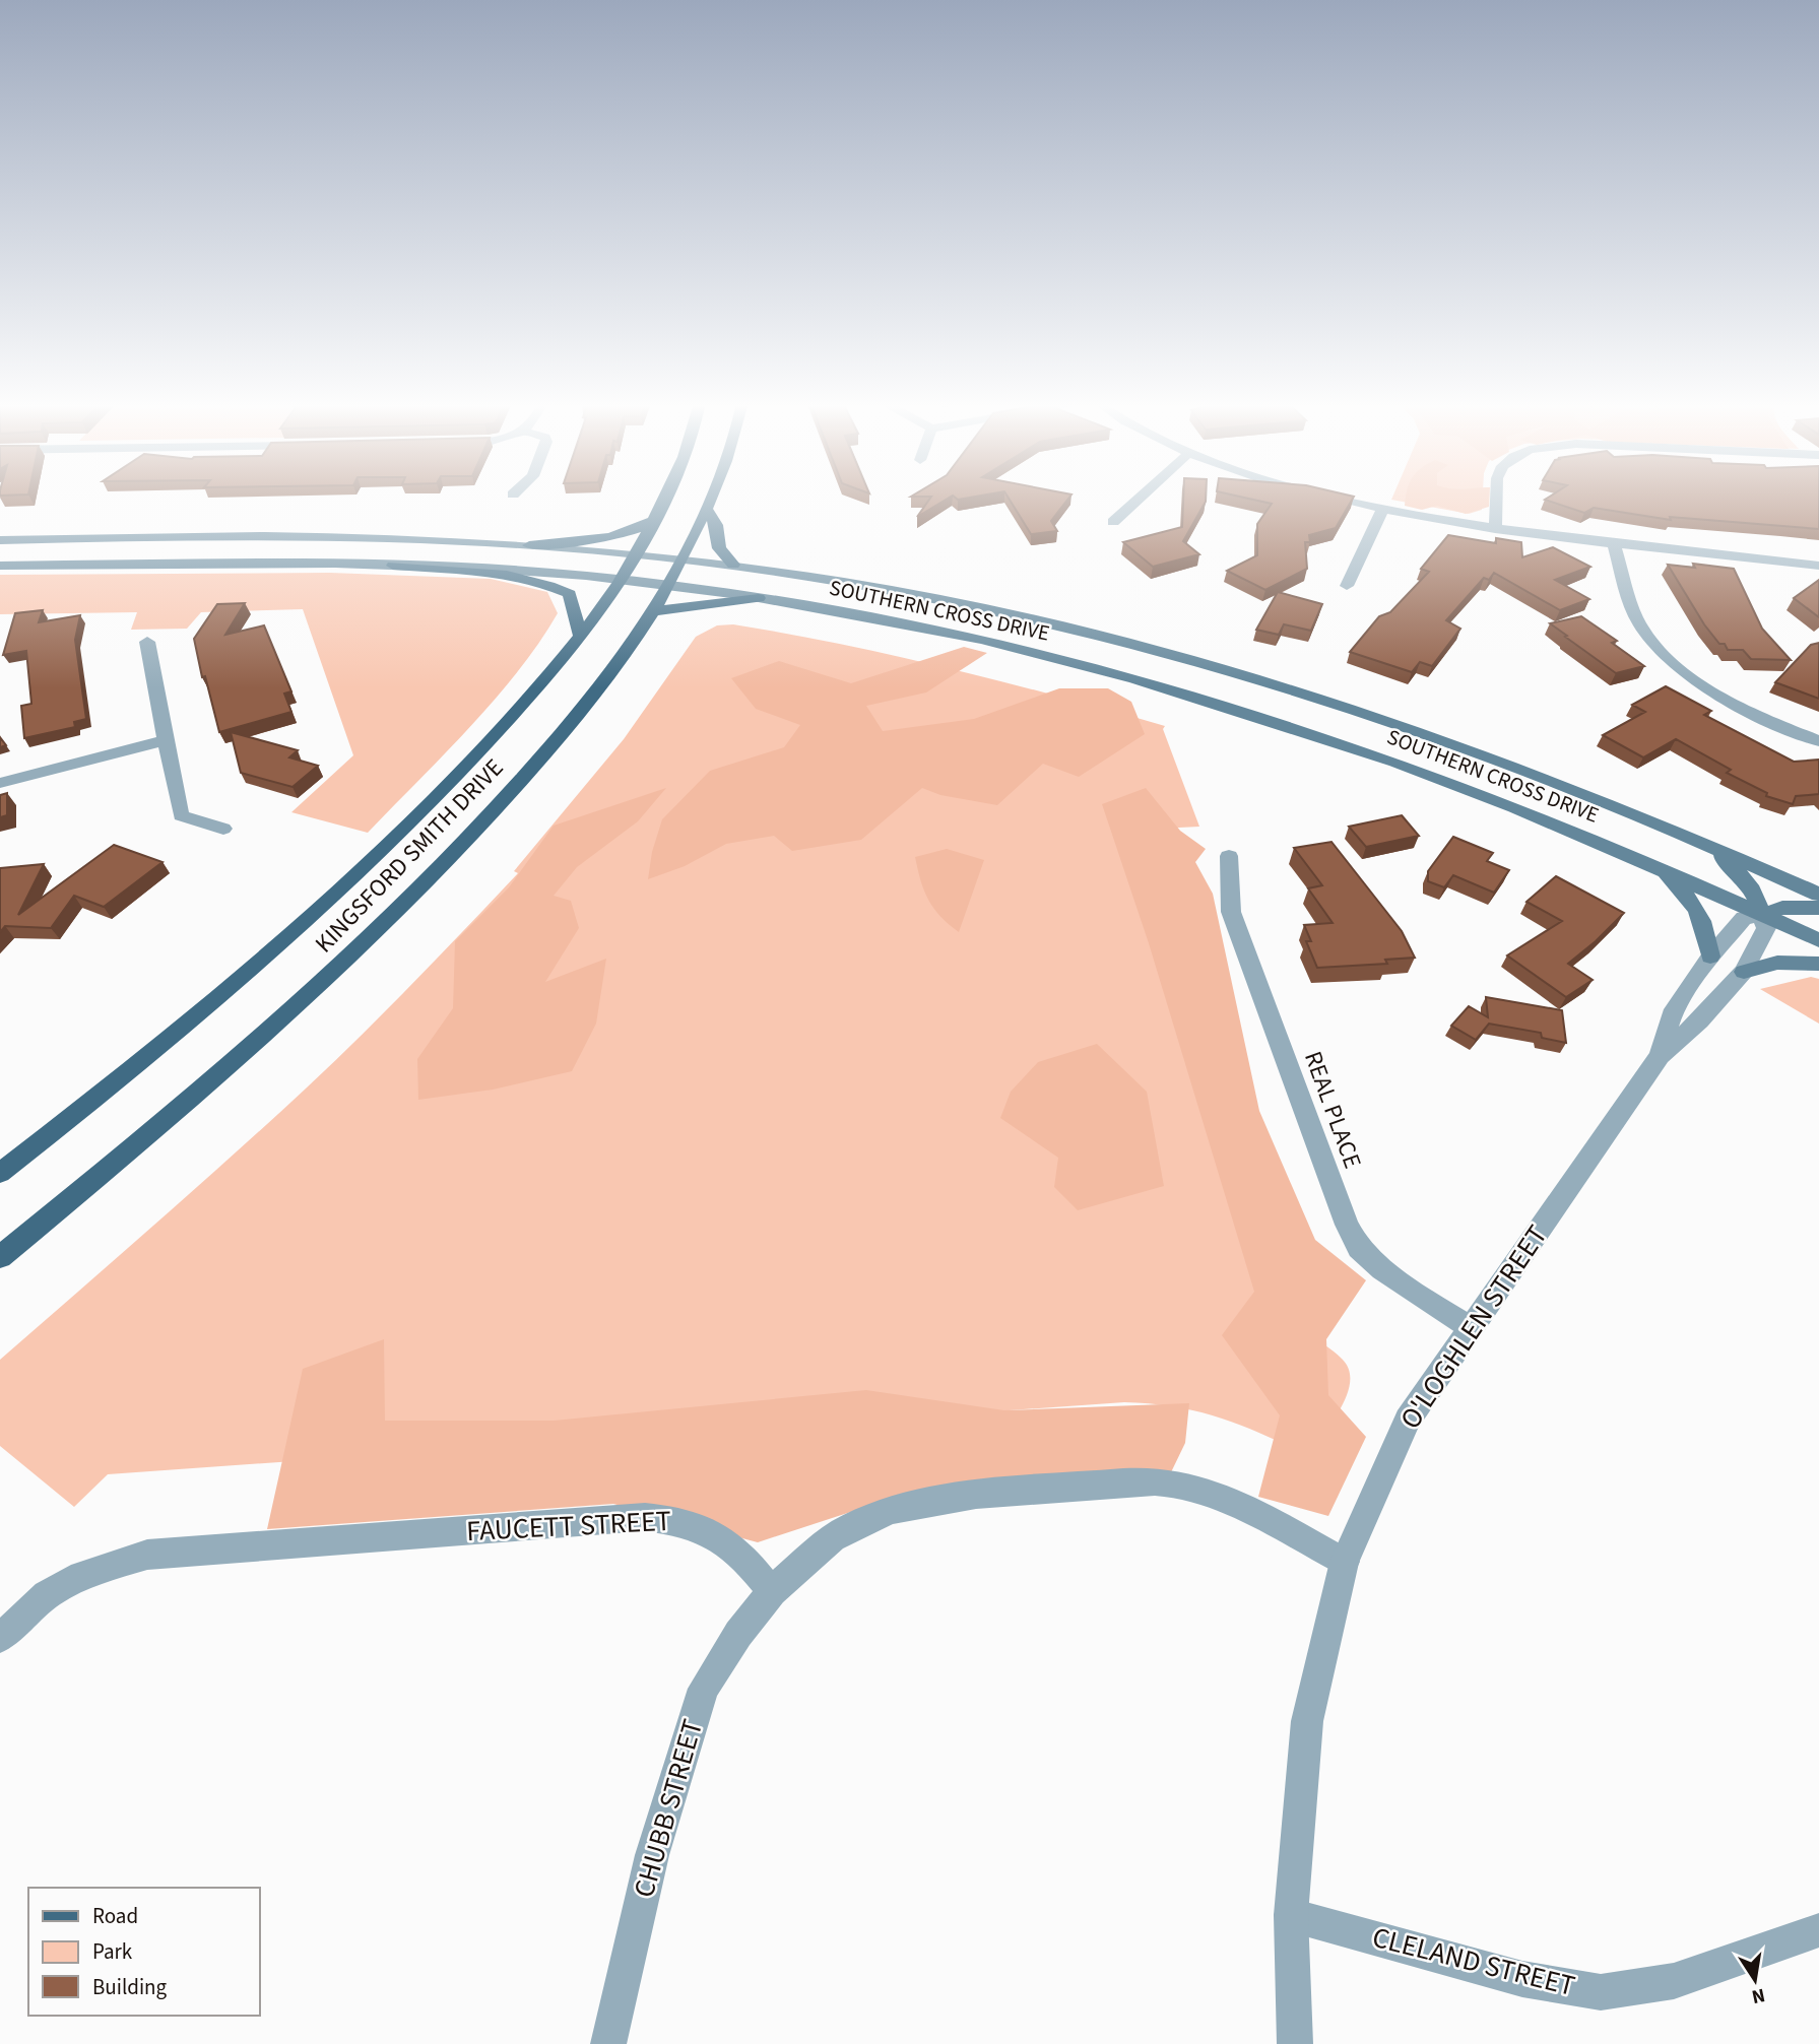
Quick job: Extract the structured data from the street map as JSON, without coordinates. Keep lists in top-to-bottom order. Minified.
{"streets":{"main road":["SOUTHERN CROSS DRIVE","KINGSFORD SMITH DRIVE"],"street":["REAL PLACE","O'LOGHLEN STREET","FAUCETT STREET","CHUBB STREET","CLELAND STREET"]},"crossings":[["SOUTHERN CROSS DRIVE","KINGSFORD SMITH DRIVE"],["SOUTHERN CROSS DRIVE","O'LOGHLEN STREET"],["REAL PLACE","O'LOGHLEN STREET"],["O'LOGHLEN STREET","CLELAND STREET"],["FAUCETT STREET","CHUBB STREET"]],"legend":["Road","Park","Building"],"north":"bottom"}
